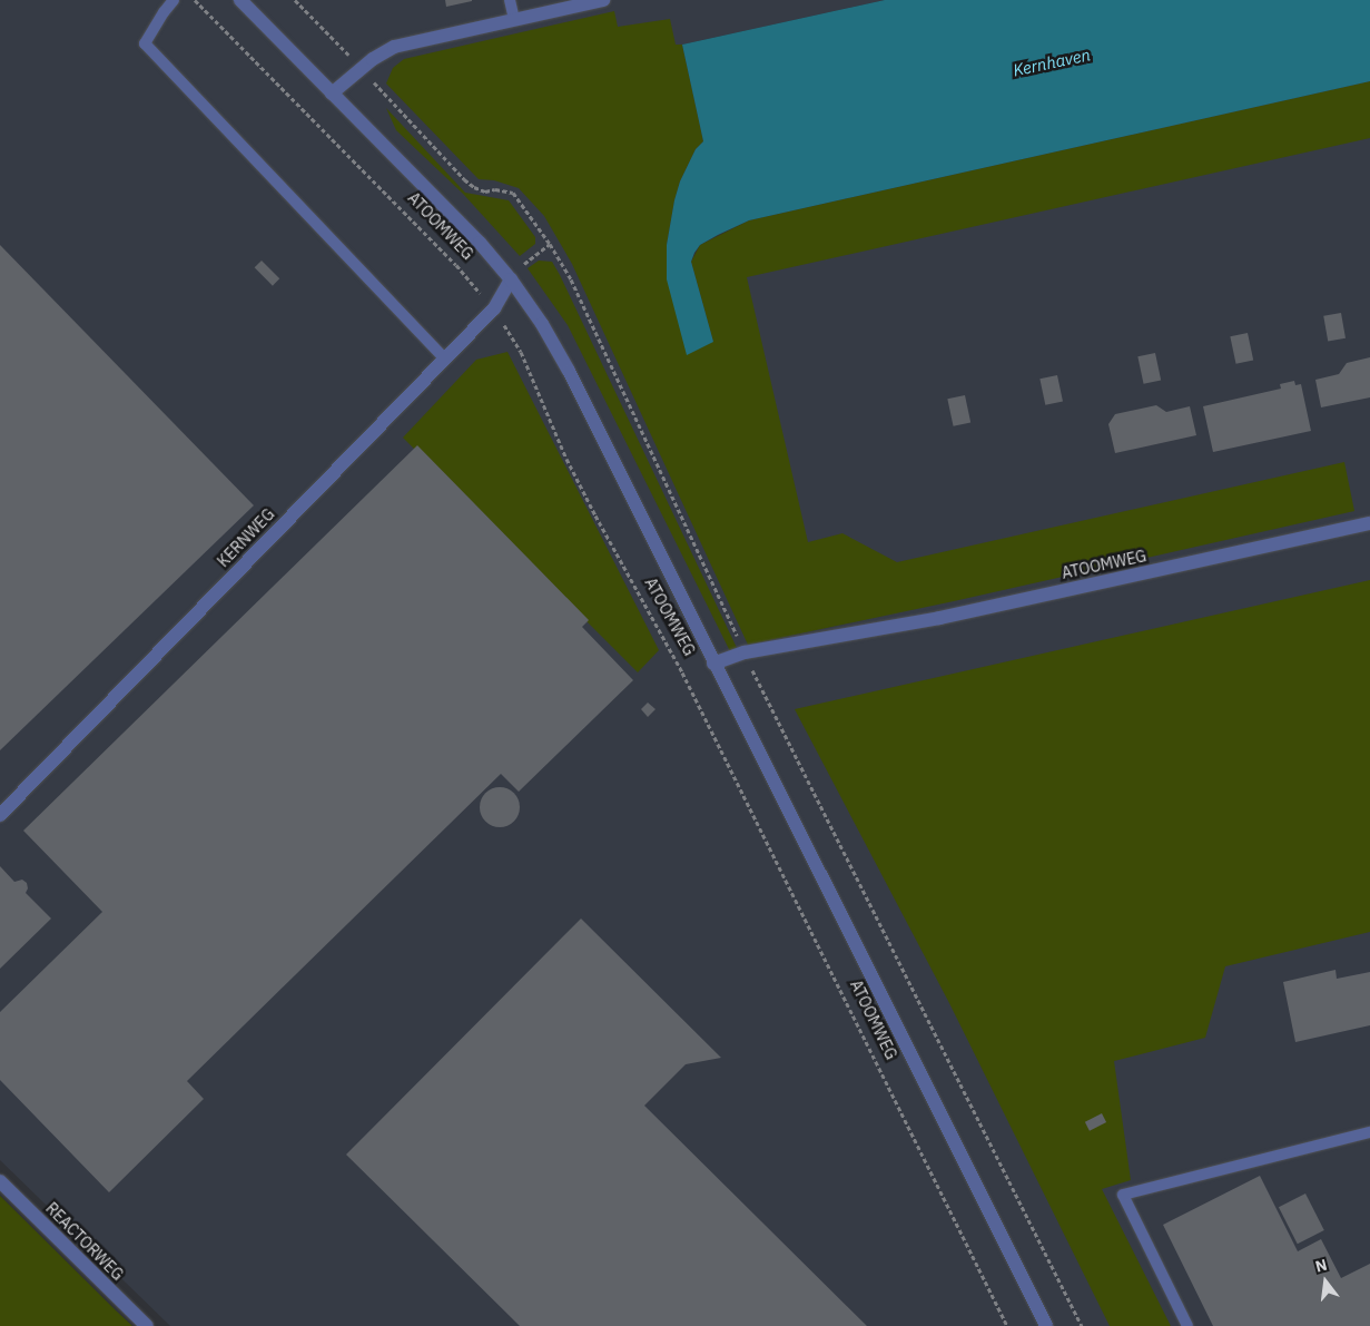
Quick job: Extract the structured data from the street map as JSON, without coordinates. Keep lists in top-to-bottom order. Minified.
{"streets":{"street":["ATOOMWEG","KERNWEG","REACTORWEG"]},"crossings":[["ATOOMWEG","KERNWEG"]],"water":["Kernhaven"],"north":"top"}
